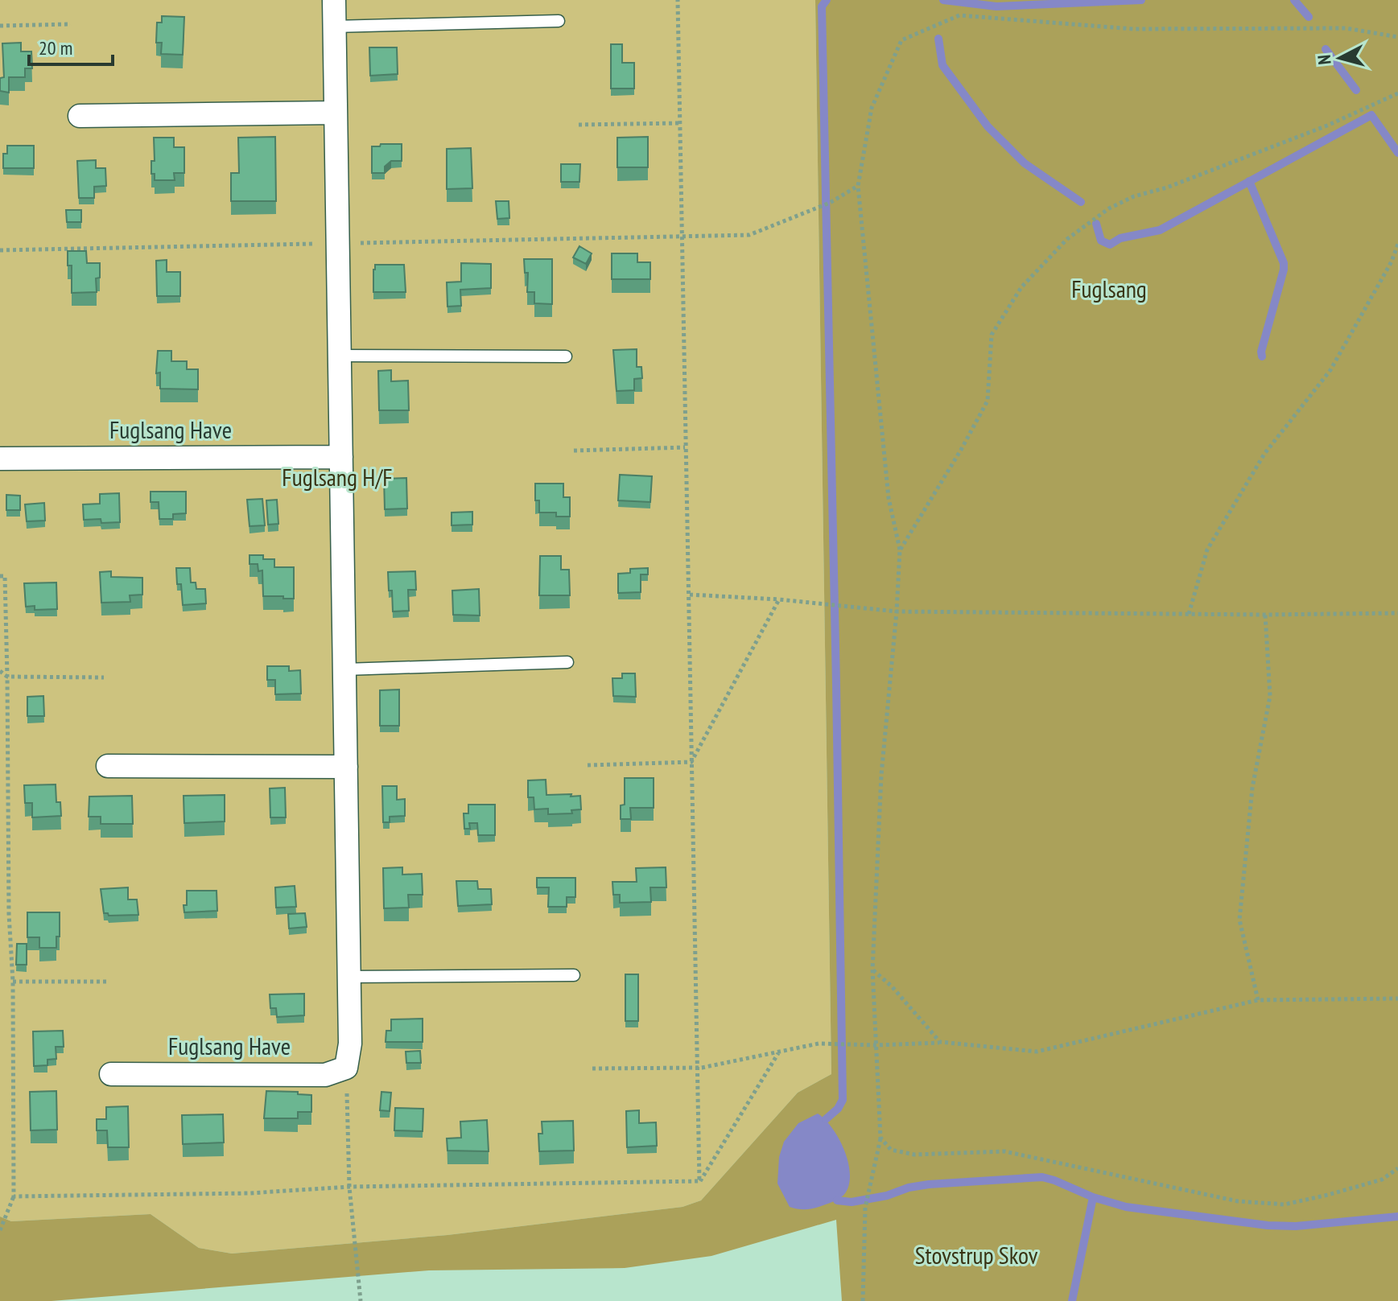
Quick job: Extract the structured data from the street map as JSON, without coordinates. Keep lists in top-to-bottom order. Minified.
{"streets":{"street":["Fuglsang Have"]},"parks":["Fuglsang","Fuglsang H/F","Stovstrup Skov"],"scale_bar":"20 m","north":"left"}
